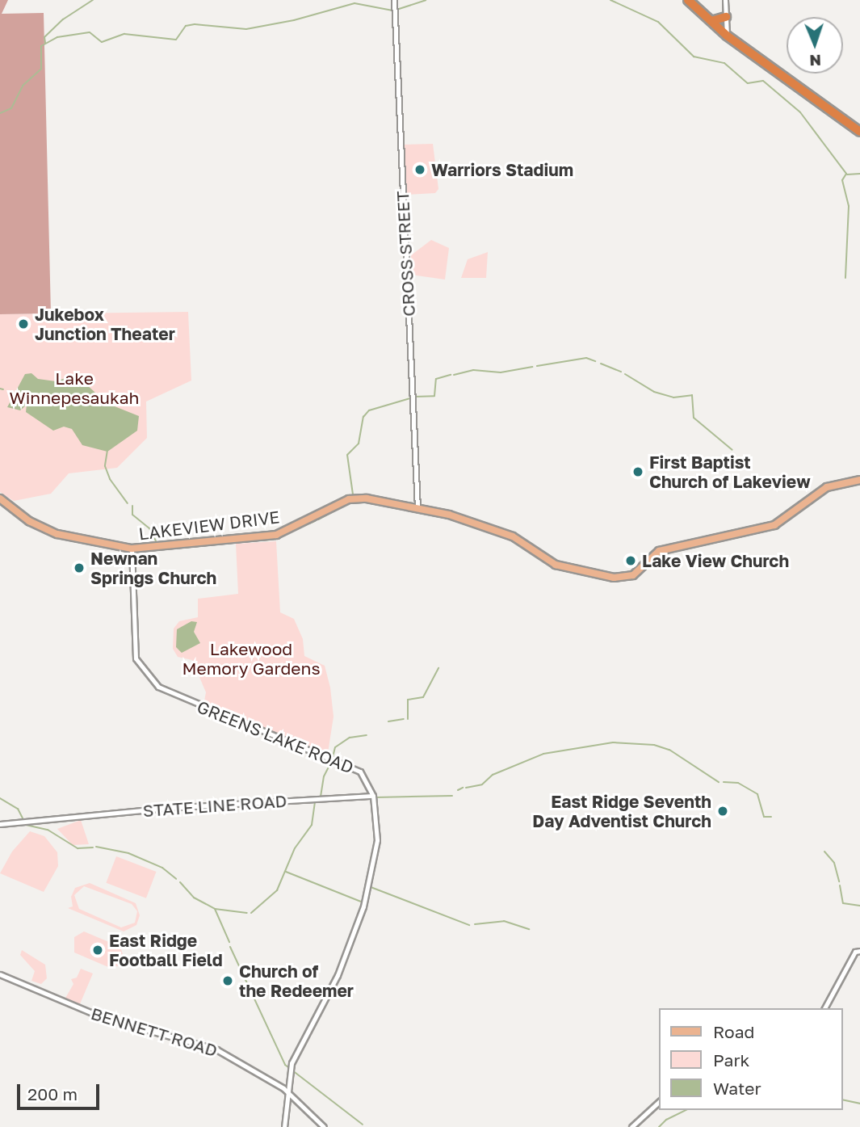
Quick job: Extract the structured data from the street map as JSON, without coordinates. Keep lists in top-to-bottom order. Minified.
{"streets":{"main road":["LAKEVIEW DRIVE"],"street":["CROSS STREET","GREENS LAKE ROAD","STATE LINE ROAD","BENNETT ROAD"]},"crossings":[["CROSS STREET","LAKEVIEW DRIVE"],["LAKEVIEW DRIVE","GREENS LAKE ROAD"],["GREENS LAKE ROAD","STATE LINE ROAD"],["GREENS LAKE ROAD","BENNETT ROAD"]],"parks":["Lake Winnepesaukah","Lakewood Memory Gardens"],"places":["Warriors Stadium","Jukebox Junction Theater","First Baptist Church of Lakeview","Lake View Church","Newnan Springs Church","East Ridge Seventh Day Adventist Church","East Ridge Football Field","Church of the Redeemer"],"legend":["Road","Park","Water"],"scale_bar":"200 m","north":"bottom"}
